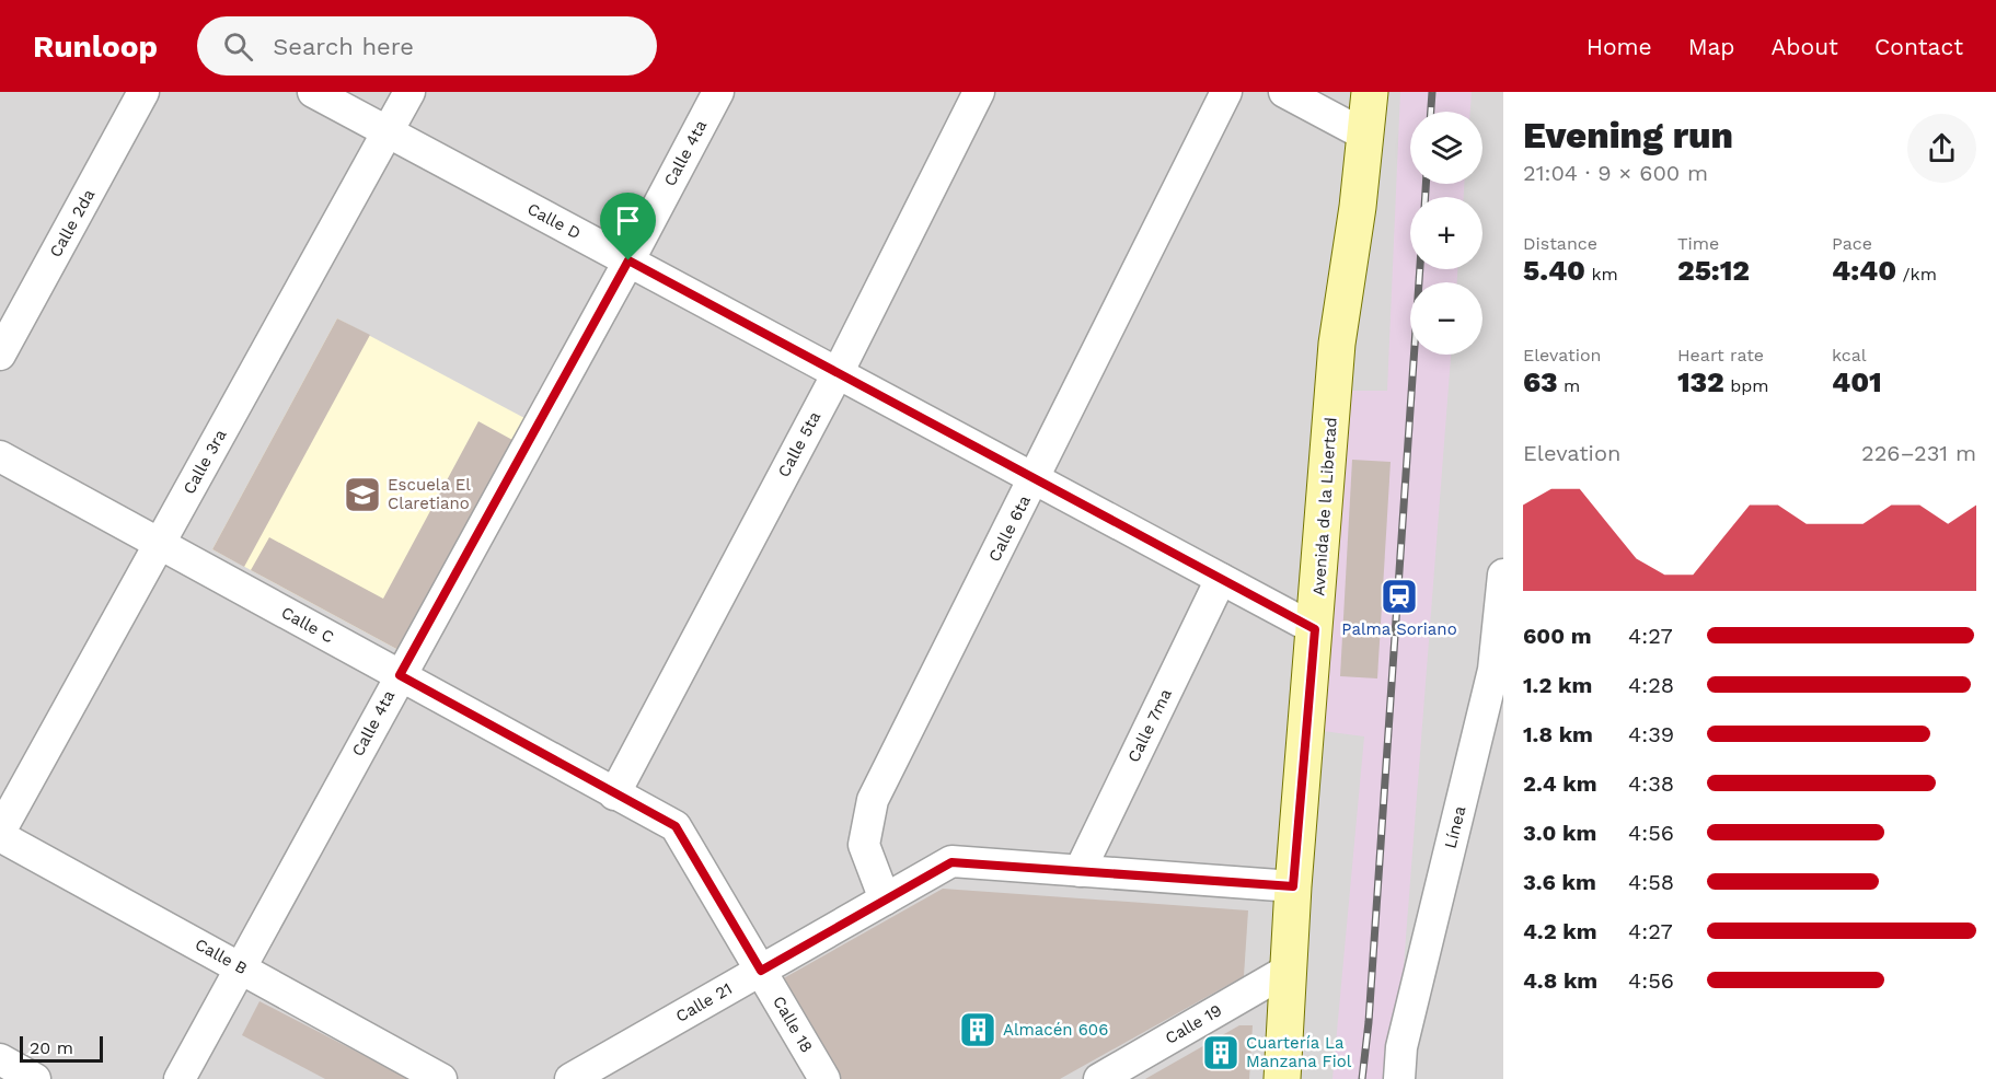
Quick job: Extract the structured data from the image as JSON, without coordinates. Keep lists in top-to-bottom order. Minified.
{"streets":{"main road":["Avenida de la Libertad"],"street":["Calle 4ta","Calle D","Calle 2da","Calle 5ta","Calle 3ra","Calle 6ta","Calle C","Calle 7ma","Línea","Calle B","Calle 21","Calle 18","Calle 19"]},"crossings":[["Calle 4ta","Calle D"],["Calle 4ta","Calle C"],["Calle 4ta","Calle B"],["Calle D","Calle 5ta"],["Calle D","Calle 3ra"],["Calle D","Avenida de la Libertad"],["Calle D","Calle 6ta"],["Calle D","Calle 7ma"],["Calle 5ta","Calle C"],["Calle 5ta","Calle 18"],["Calle 3ra","Calle C"],["Calle 3ra","Calle B"],["Avenida de la Libertad","Calle 21"],["Avenida de la Libertad","Calle 19"],["Calle 6ta","Calle 21"],["Calle C","Calle 18"],["Calle 7ma","Calle 21"],["Calle 21","Calle 18"]],"places":{"school or university":["Escuela El Claretiano"],"station":["Palma Soriano"],"building":["Almacén 606","Cuartería La Manzana Fiol"]},"scale_bar":"20 m","page":{"header":"Runloop","search":"Search here","nav":["Home","Map","About","Contact"],"heading":["Evening run","21:04 · 9 × 600 m"],"map_buttons":["+","−"],"stats":[["Distance","5.40 km"],["Time","25:12"],["Pace","4:40 /km"],["Elevation","63 m"],["Heart rate","132 bpm"],["kcal","401"]],"chart":["Elevation","226–231 m"],"list":[{"name":"600 m","note":"4:27"},{"name":"1.2 km","note":"4:28"},{"name":"1.8 km","note":"4:39"},{"name":"2.4 km","note":"4:38"},{"name":"3.0 km","note":"4:56"},{"name":"3.6 km","note":"4:58"},{"name":"4.2 km","note":"4:27"},{"name":"4.8 km","note":"4:56"}],"scale":"20 m"}}
